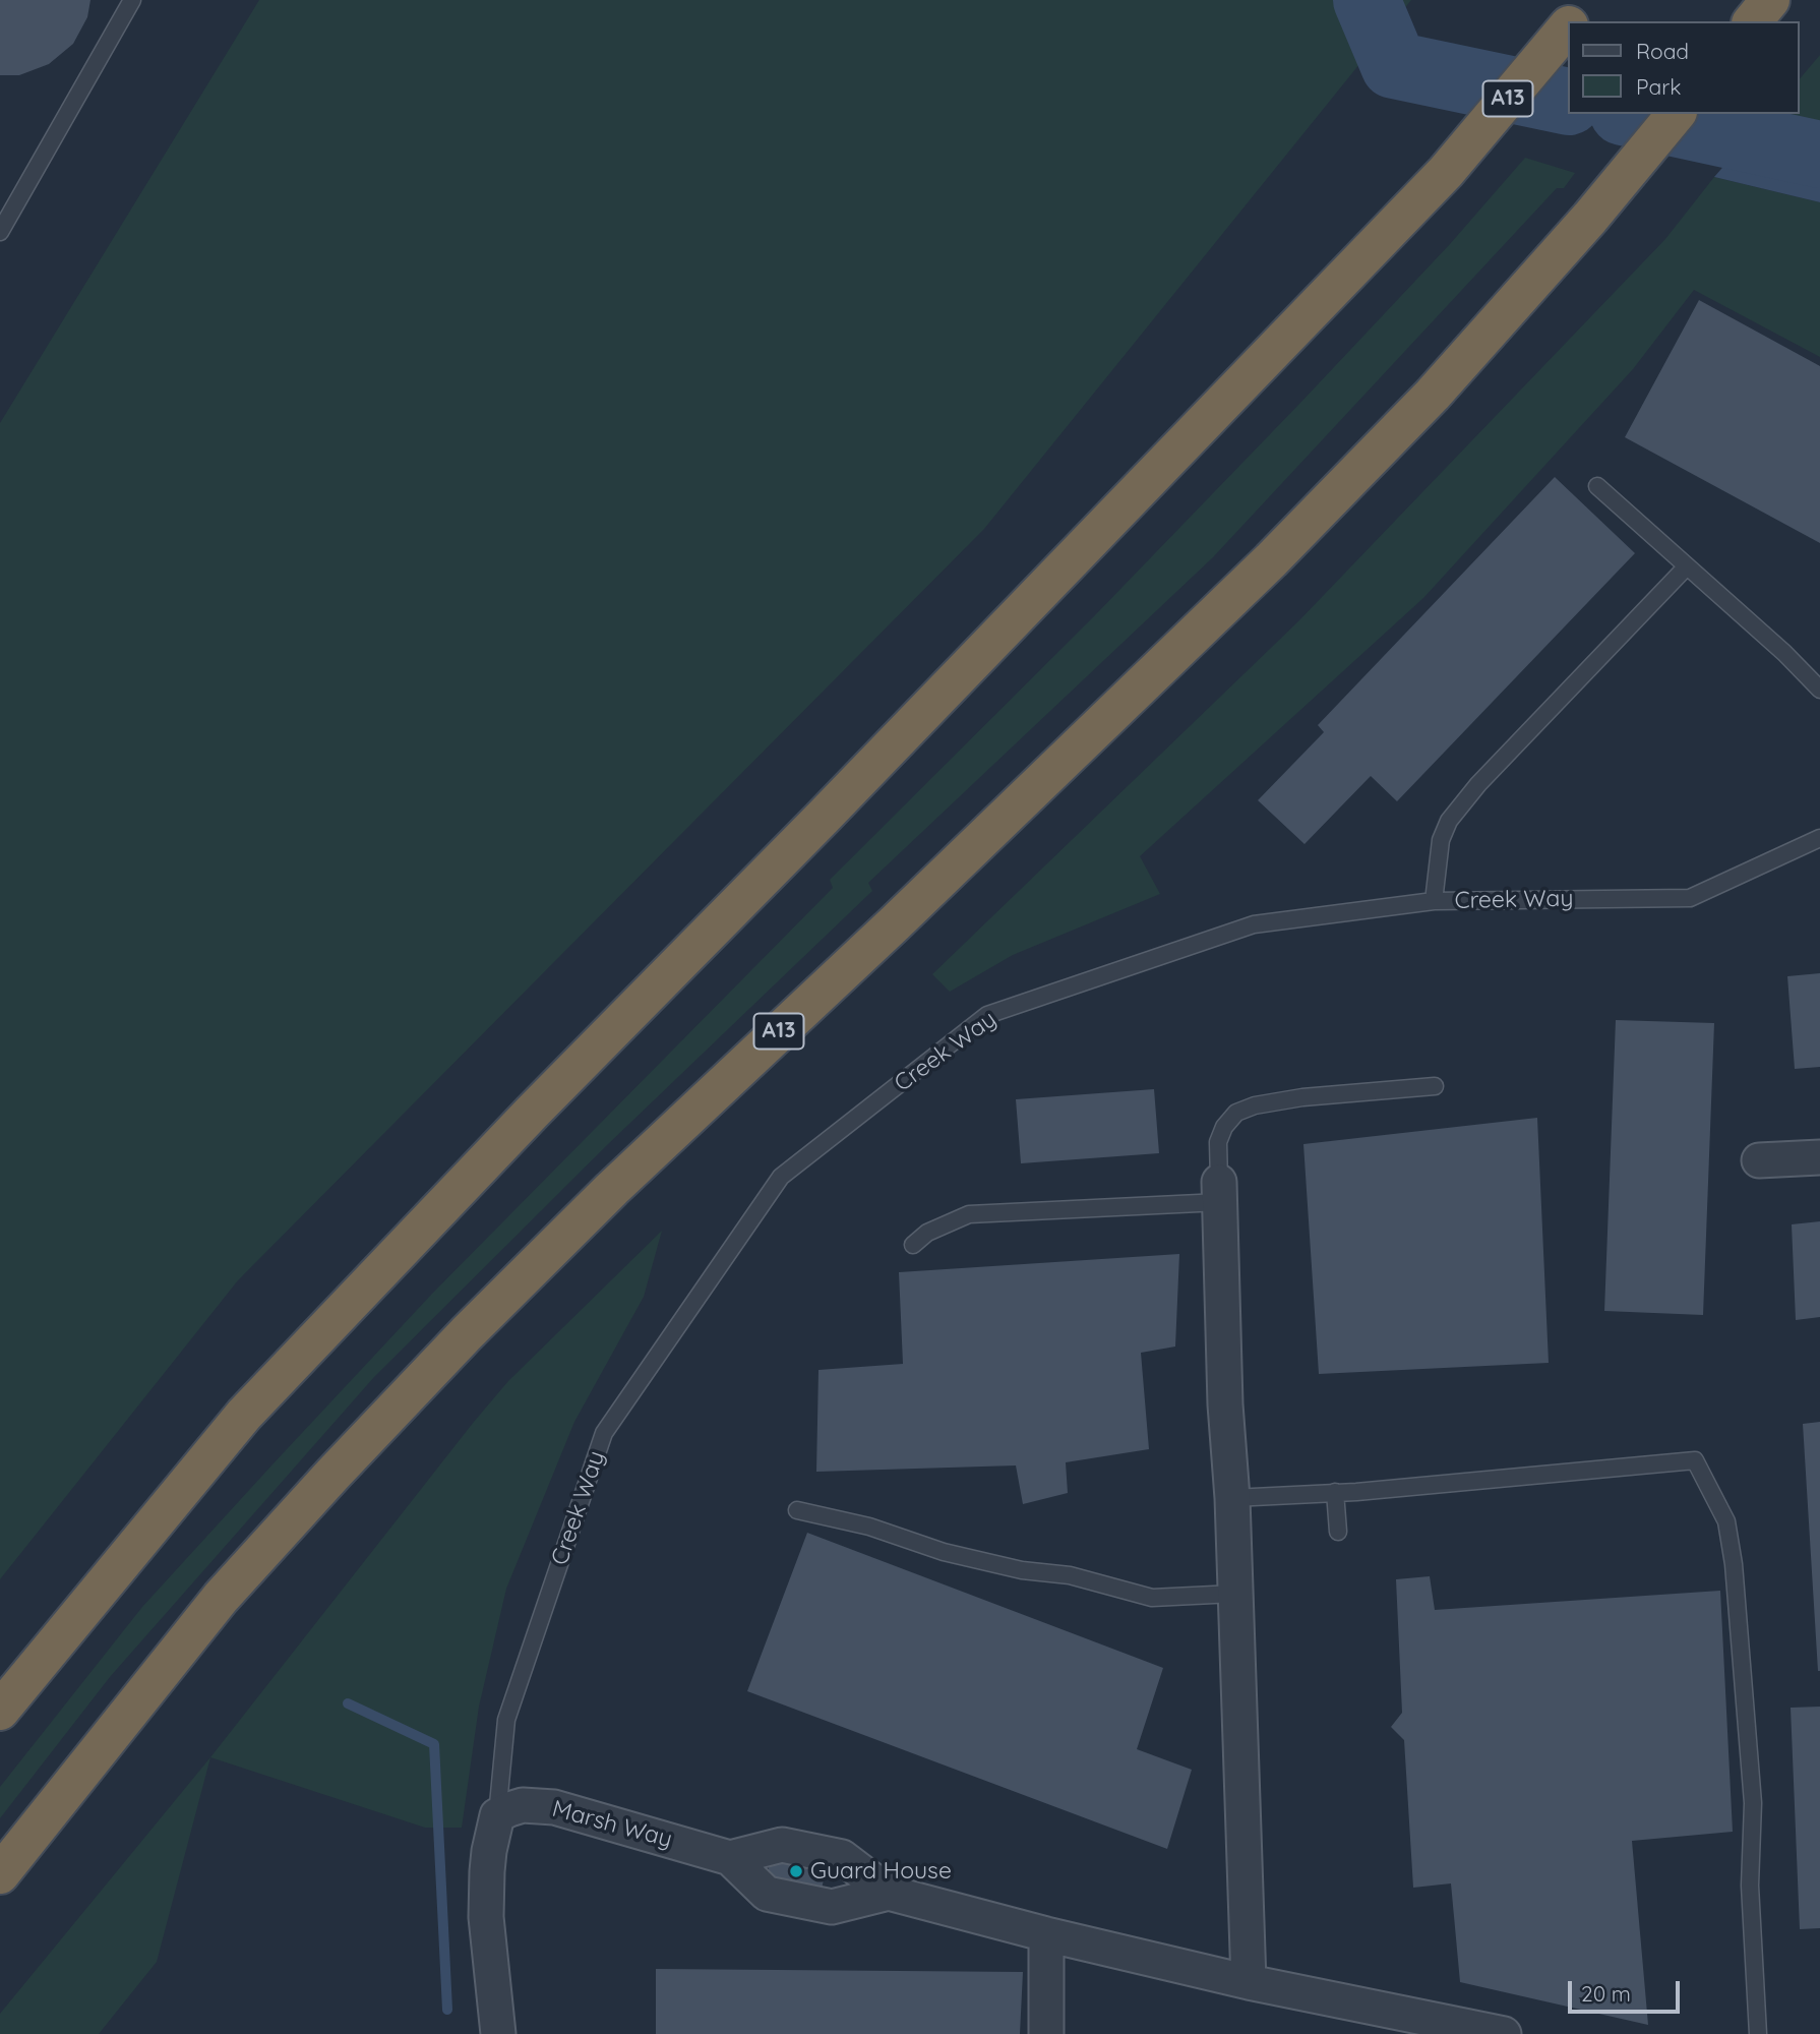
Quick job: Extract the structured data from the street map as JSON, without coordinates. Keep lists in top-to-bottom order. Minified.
{"streets":{"highway":["A13"],"street":["Marsh Way"],"lane":["Creek Way"]},"crossings":[["Creek Way","Marsh Way"]],"places":["Guard House"],"legend":["Road","Park"],"scale_bar":"20 m"}
